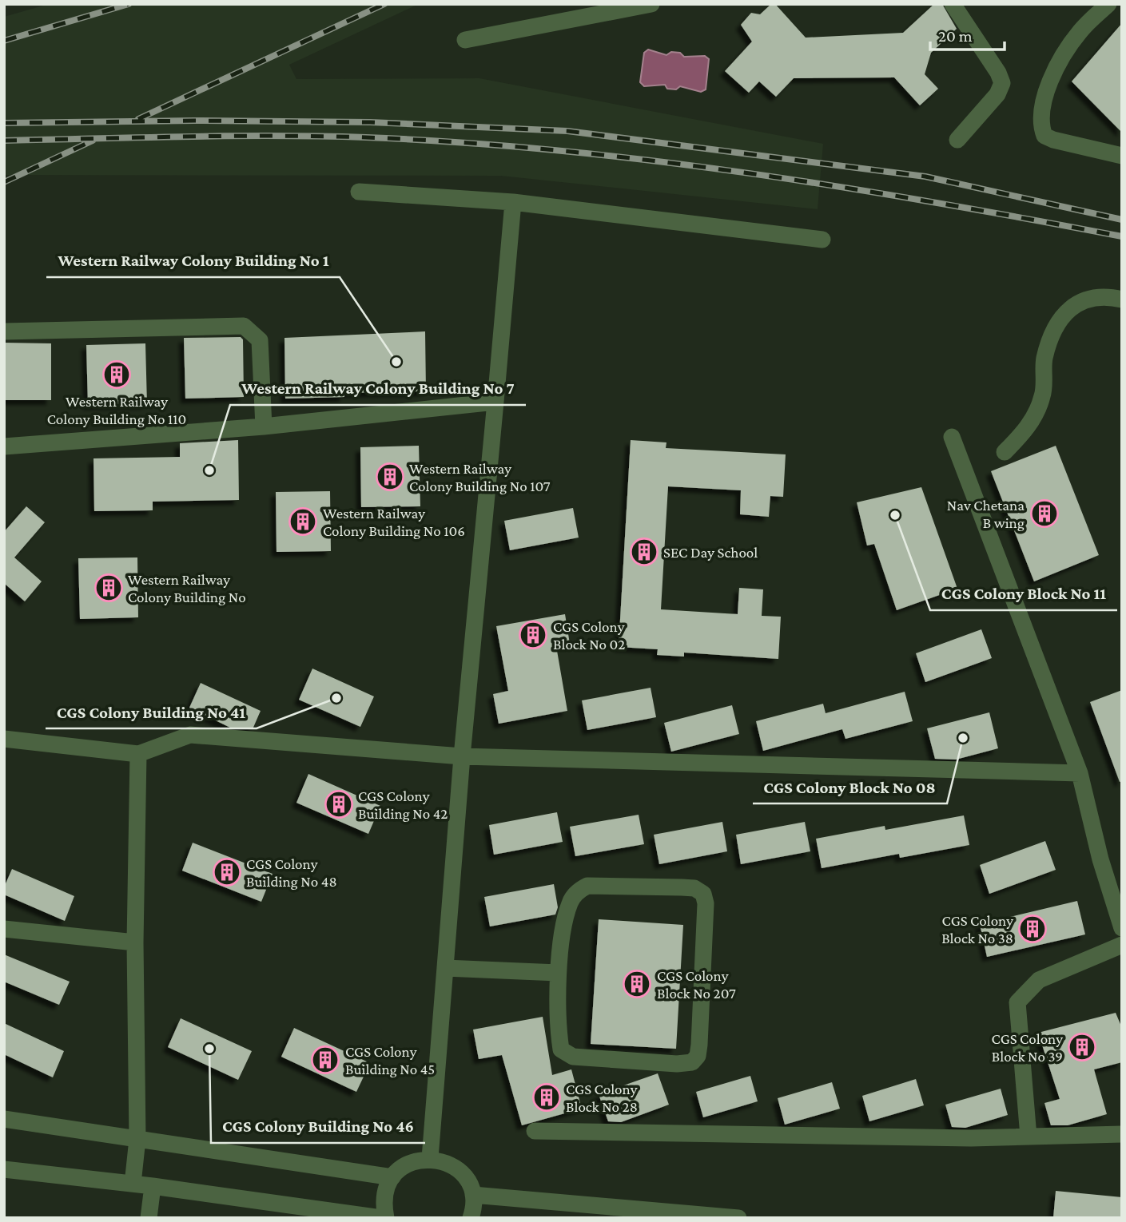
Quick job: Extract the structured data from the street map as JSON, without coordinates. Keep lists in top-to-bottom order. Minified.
{"places":{"other":["Western Railway Colony Building No 1","Western Railway Colony Building No 7","CGS Colony Block No 11","CGS Colony Building No 41","CGS Colony Block No 08","CGS Colony Building No 46"],"building":["Western Railway Colony Building No 110","Western Railway Colony Building No 107","Nav Chetana B wing","Western Railway Colony Building No 106","SEC Day School","Western Railway Colony Building No","CGS Colony Block No 02","CGS Colony Building No 42","CGS Colony Building No 48","CGS Colony Block No 38","CGS Colony Block No 207","CGS Colony Block No 39","CGS Colony Building No 45","CGS Colony Block No 28"]},"scale_bar":"20 m"}
